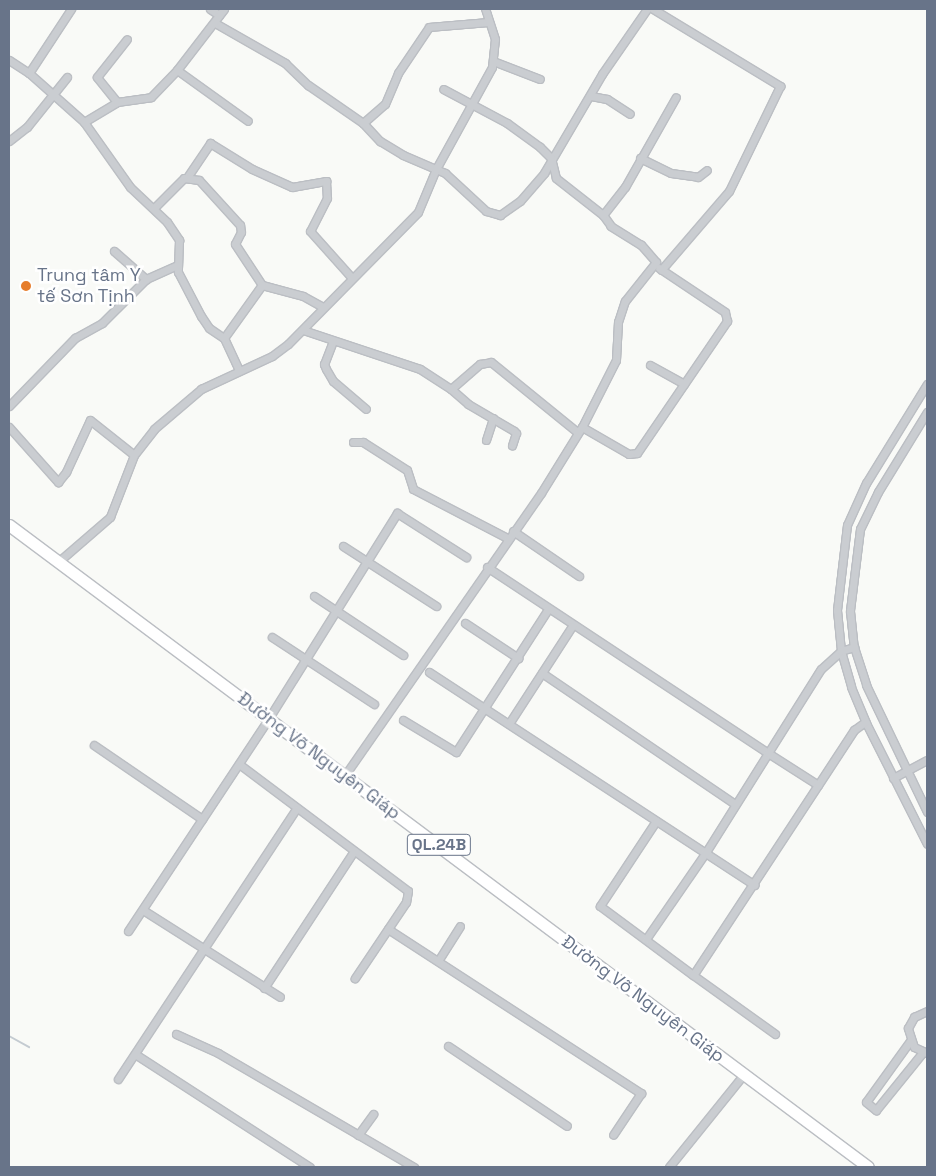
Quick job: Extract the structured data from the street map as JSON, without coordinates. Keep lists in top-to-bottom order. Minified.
{"streets":{"main road":["Đường Võ Nguyên Giáp","QL.24B"]},"places":["Trung tâm Y tế Sơn Tịnh"]}
